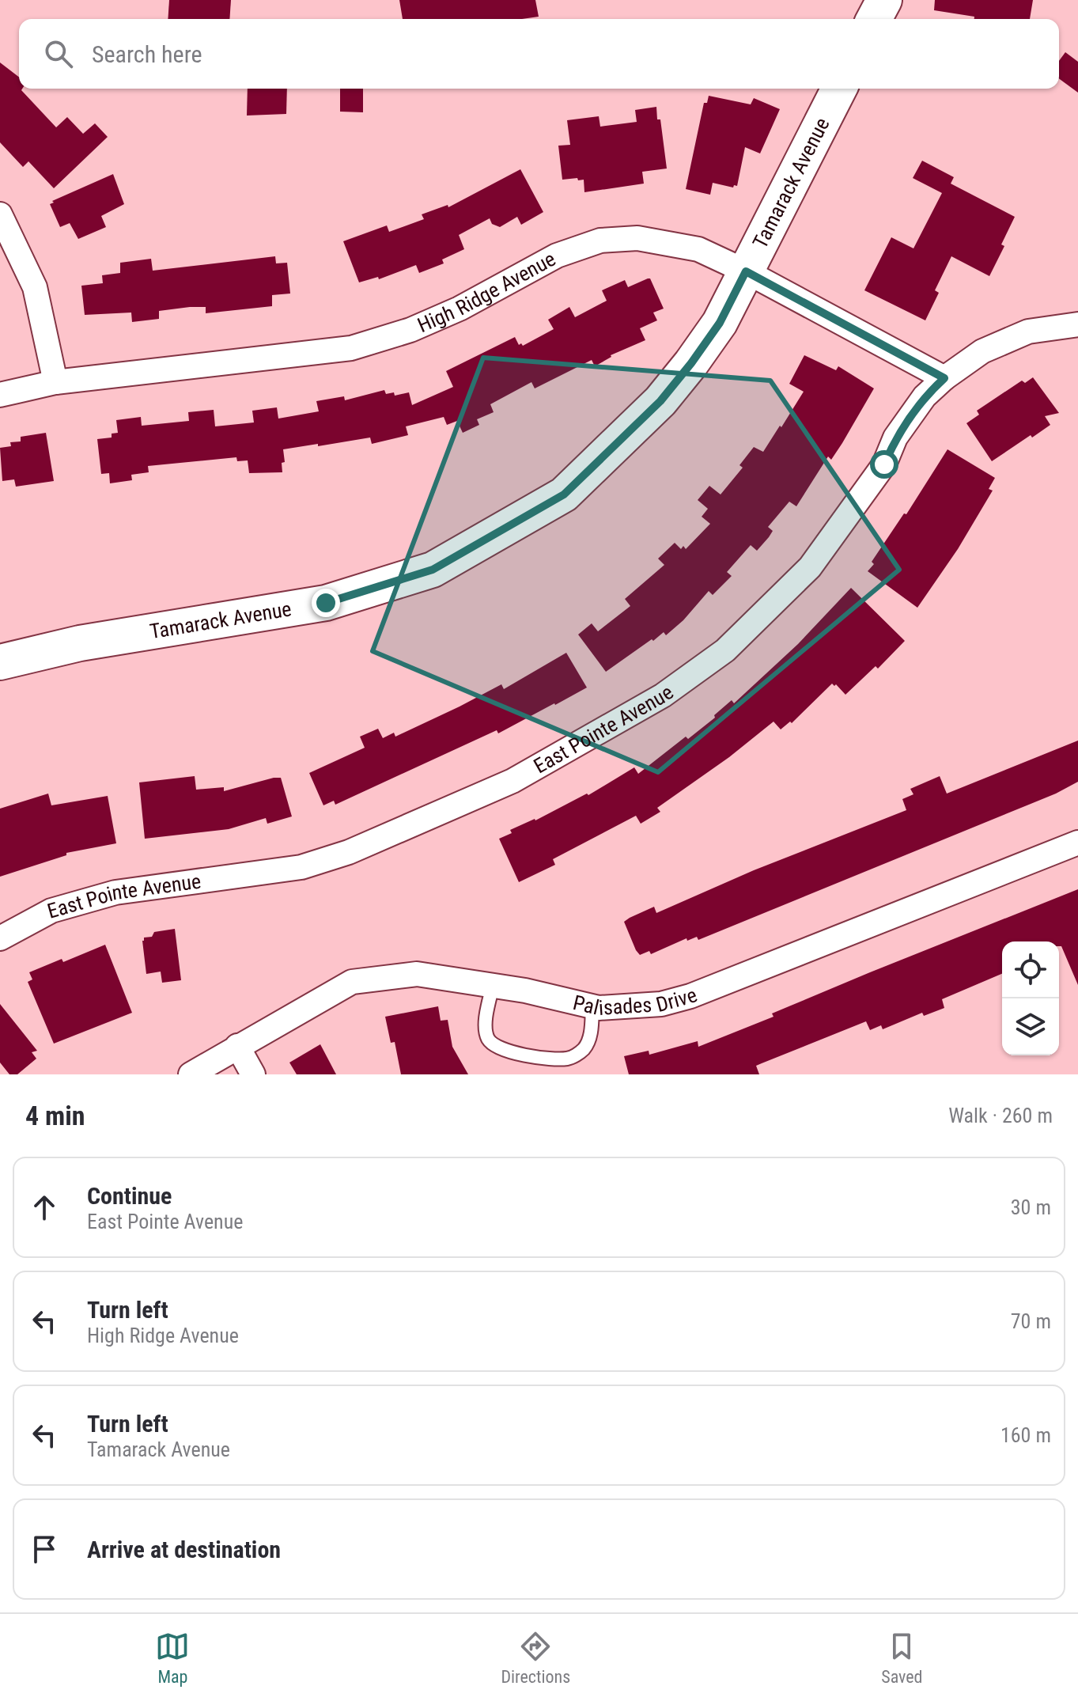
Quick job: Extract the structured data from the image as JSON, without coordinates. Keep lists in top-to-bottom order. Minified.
{"streets":{"main road":["Tamarack Avenue"],"street":["High Ridge Avenue","East Pointe Avenue","Palisades Drive"]},"crossings":[["Tamarack Avenue","High Ridge Avenue"],["High Ridge Avenue","East Pointe Avenue"]],"page":{"search":"Search here","heading":["4 min","Walk · 260 m"],"list":[["Continue","East Pointe Avenue","30 m"],["Turn left","High Ridge Avenue","70 m"],["Turn left","Tamarack Avenue","160 m"],"Arrive at destination"],"nav":["Map","Directions","Saved"]}}
